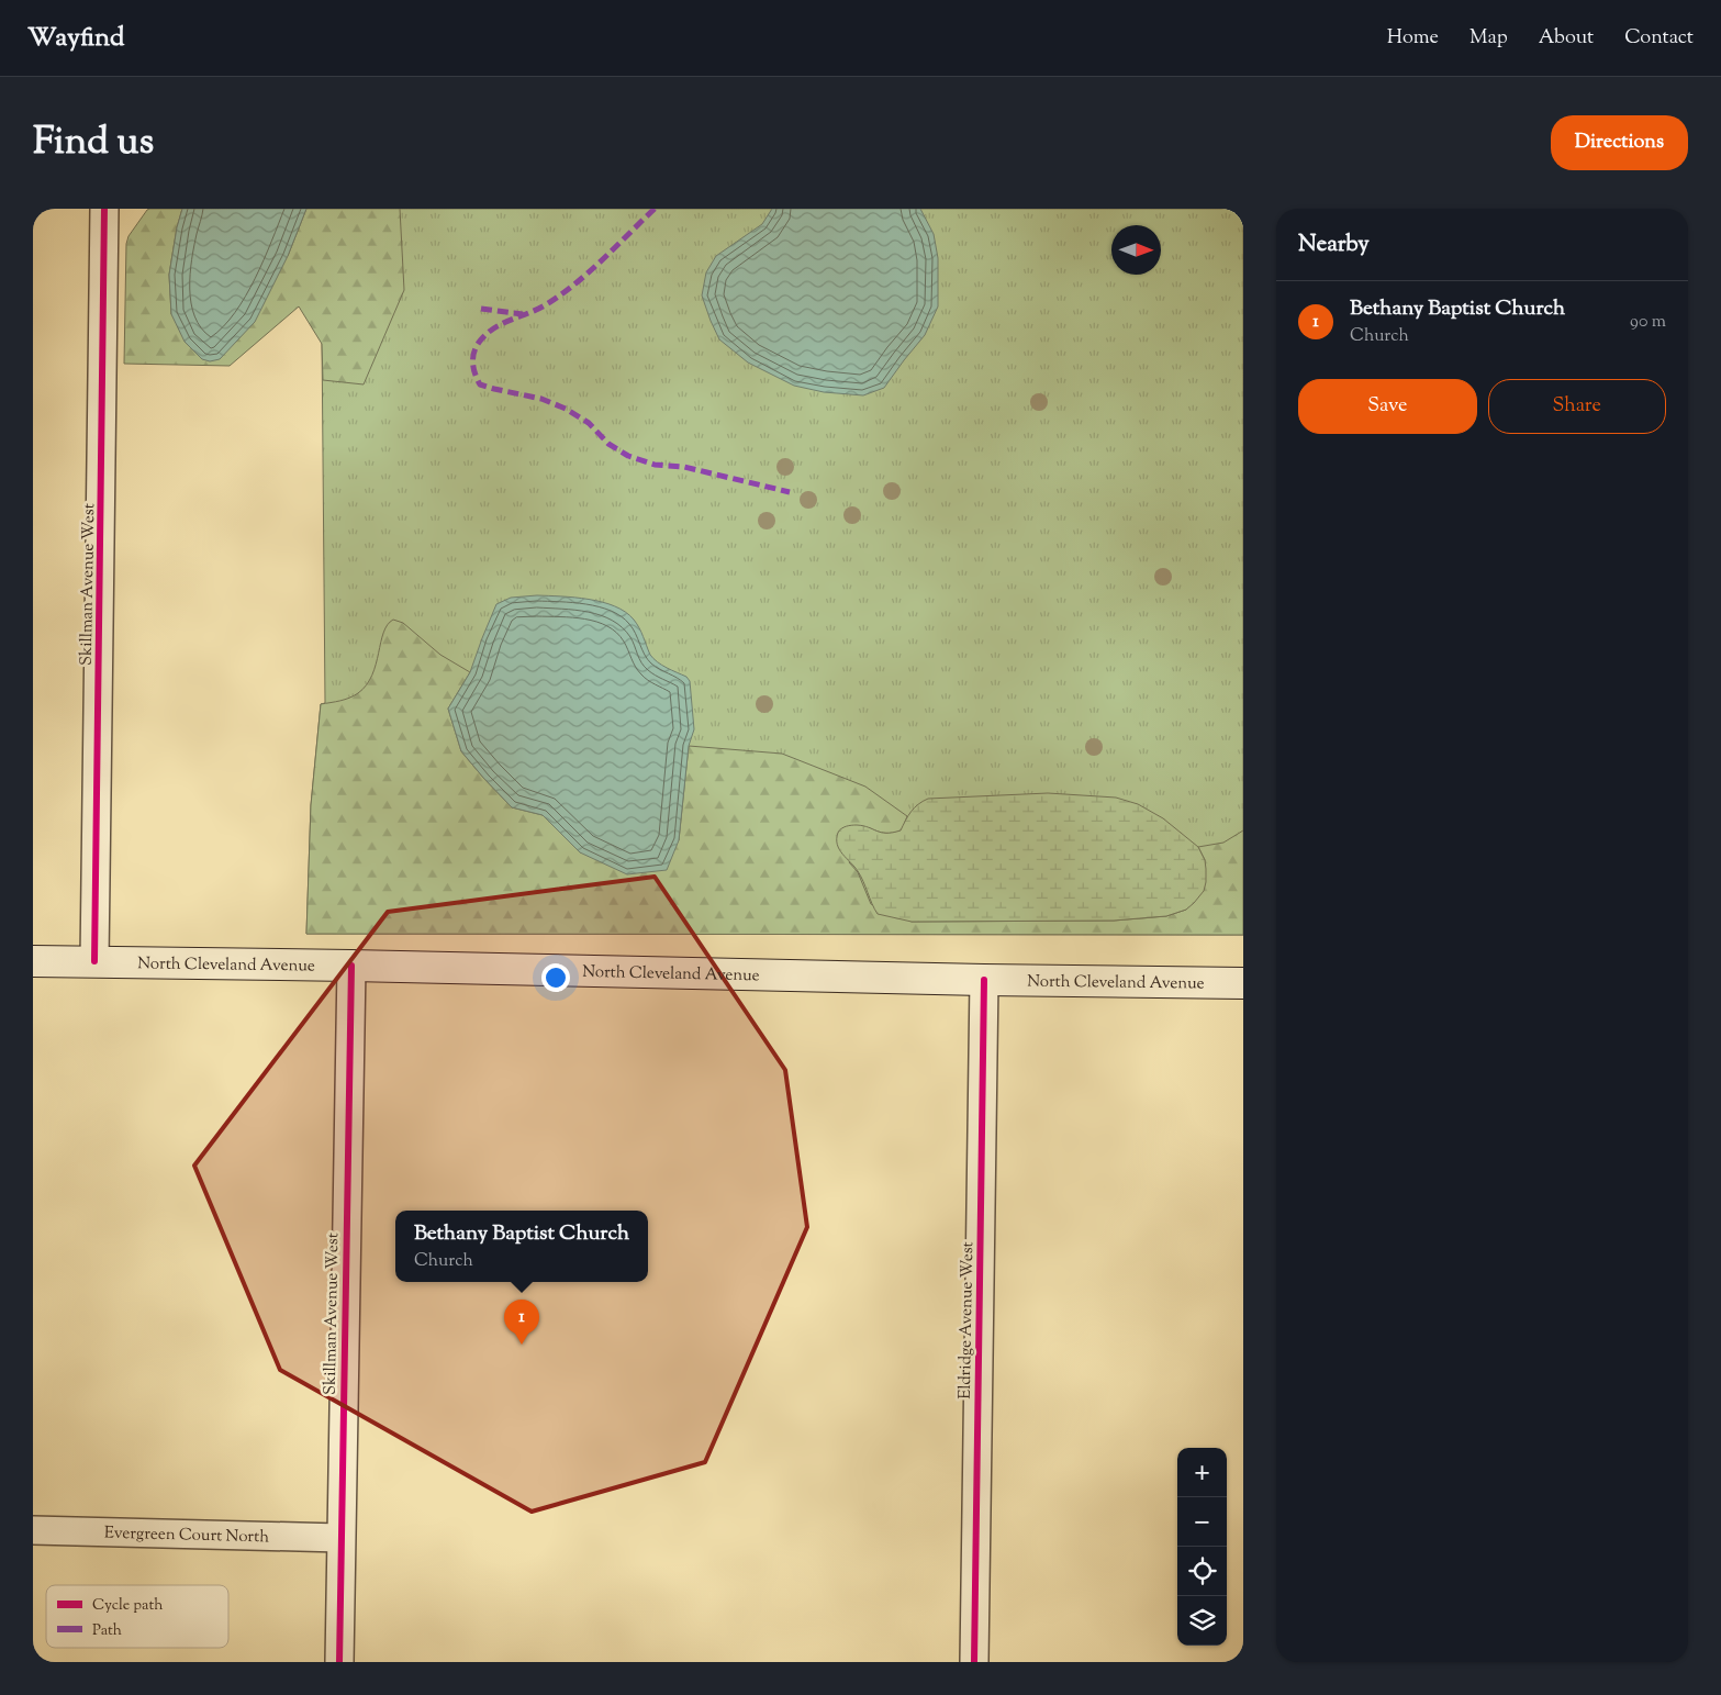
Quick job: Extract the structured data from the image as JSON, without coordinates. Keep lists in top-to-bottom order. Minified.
{"streets":{"main road":["North Cleveland Avenue"],"street":["Skillman Avenue West","Eldridge Avenue West","Evergreen Court North"]},"crossings":[["Skillman Avenue West","North Cleveland Avenue"],["Skillman Avenue West","Evergreen Court North"],["North Cleveland Avenue","Eldridge Avenue West"]],"legend":["Cycle path","Path"],"north":"right","page":{"header":"Wayfind","nav":["Home","Map","About","Contact"],"title":"Find us","buttons":["Directions",["Save","Share"]],"heading":"Nearby","list":[{"mark":"1","name":"Bethany Baptist Church","note":"Church","value":"90 m"}],"popup":["Bethany Baptist Church","Church"],"pins":"1","map_buttons":["+","−"]}}
